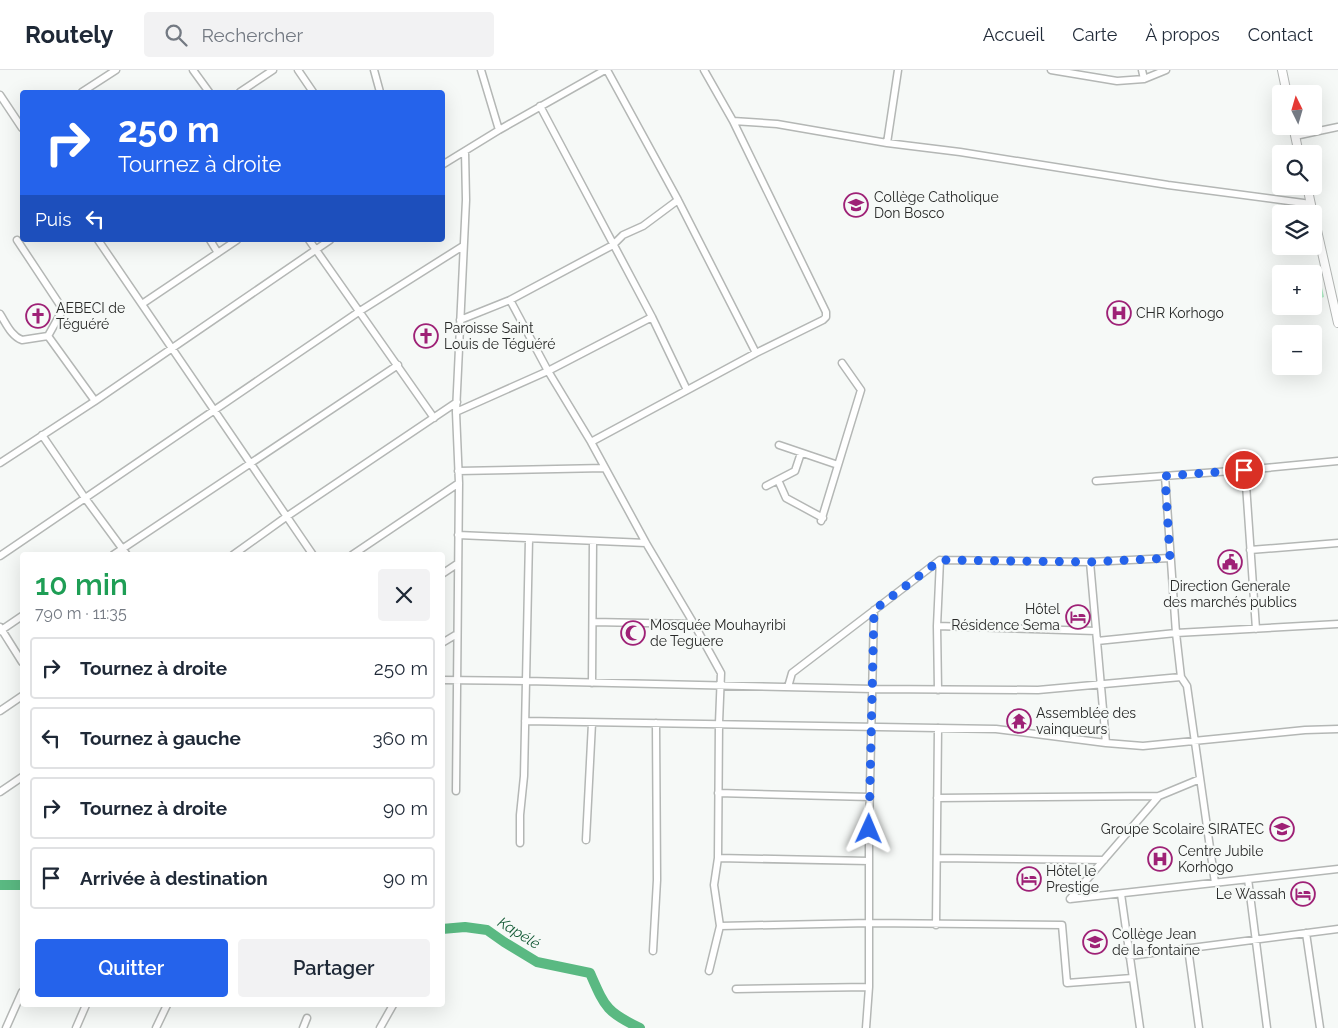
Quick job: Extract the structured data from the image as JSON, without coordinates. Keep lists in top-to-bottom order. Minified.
{"water":["Kapélé"],"places":{"school or university":["Collège Catholique Don Bosco","Groupe Scolaire SIRATEC","Collège Jean de la fontaine"],"hospital":["CHR Korhogo","Centre Jubile Korhogo"],"church":["AEBECI de Téguéré","Paroisse Saint Louis de Téguéré"],"public building":["Direction Generale des marchés publics"],"hotel":["Hôtel Résidence Sema","Hôtel le Prestige","Le Wassah"],"mosque":["Mosquée Mouhayribi de Teguere"],"temple":["Assemblée des vainqueurs"]},"north":"top","page":{"header":"Routely","search":"Rechercher","nav":["Accueil","Carte","À propos","Contact"],"map_buttons":["+","−"],"turn":["250 m","Tournez à droite"],"then":"Puis","heading":["10 min","790 m · 11:35"],"list":[{"name":"Tournez à droite","value":"250 m"},{"name":"Tournez à gauche","value":"360 m"},{"name":"Tournez à droite","value":"90 m"},{"name":"Arrivée à destination","value":"90 m"}],"buttons":["Quitter","Partager"]}}
